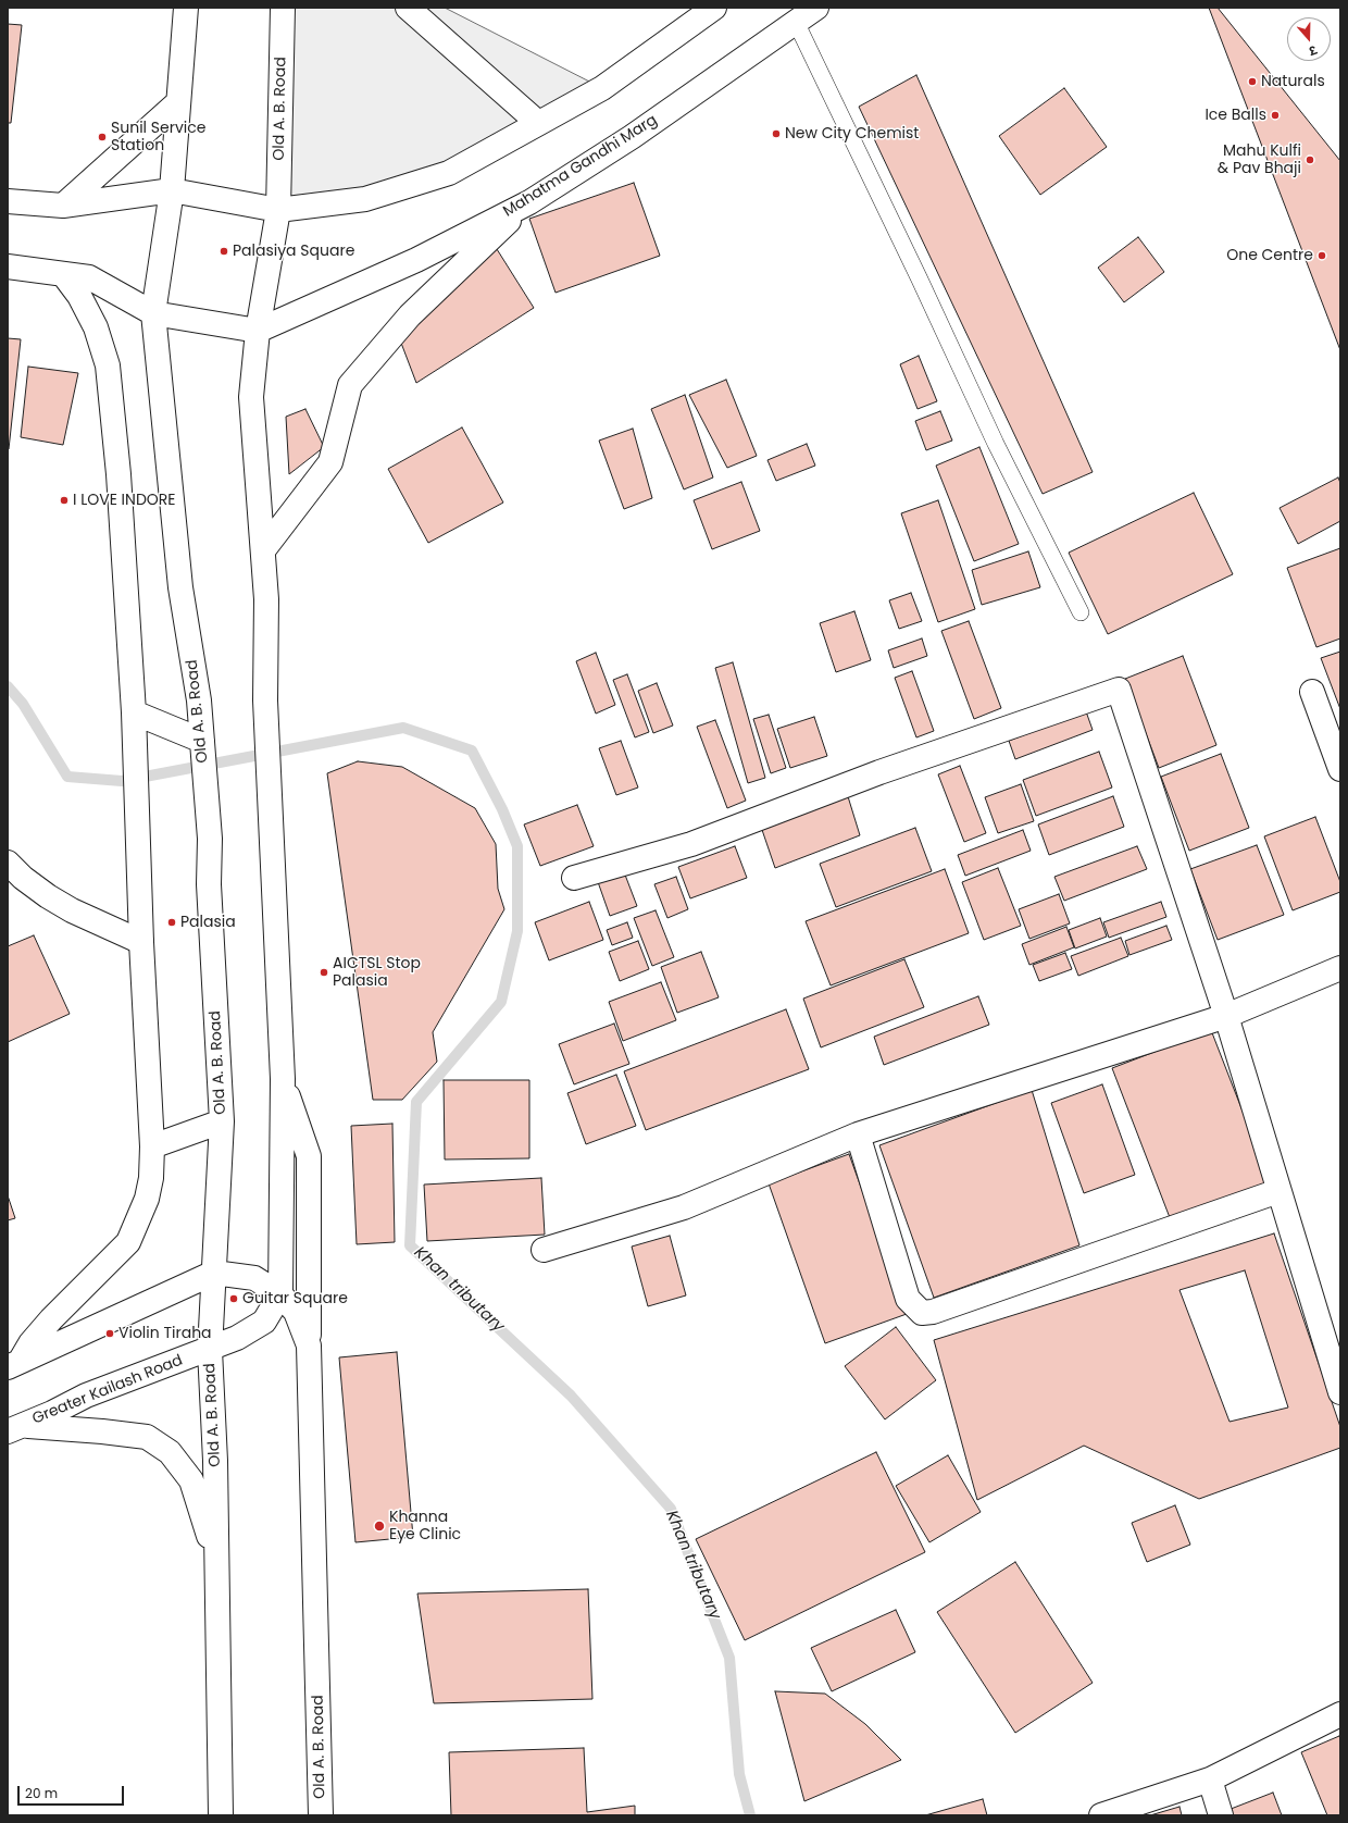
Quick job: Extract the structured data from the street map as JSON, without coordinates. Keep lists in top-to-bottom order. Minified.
{"streets":{"main road":["Old A. B. Road","Mahatma Gandhi Marg","Greater Kailash Road"]},"crossings":[["Old A. B. Road","Mahatma Gandhi Marg"],["Old A. B. Road","Greater Kailash Road"]],"water":["Khan tributary"],"places":["Naturals","Ice Balls","New City Chemist","Sunil Service Station","Mahu Kulfi & Pav Bhaji","Palasiya Square","One Centre","I LOVE INDORE","Palasia","AICTSL Stop Palasia","Guitar Square","Violin Tiraha","Khanna Eye Clinic"],"scale_bar":"20 m","north":"bottom"}
